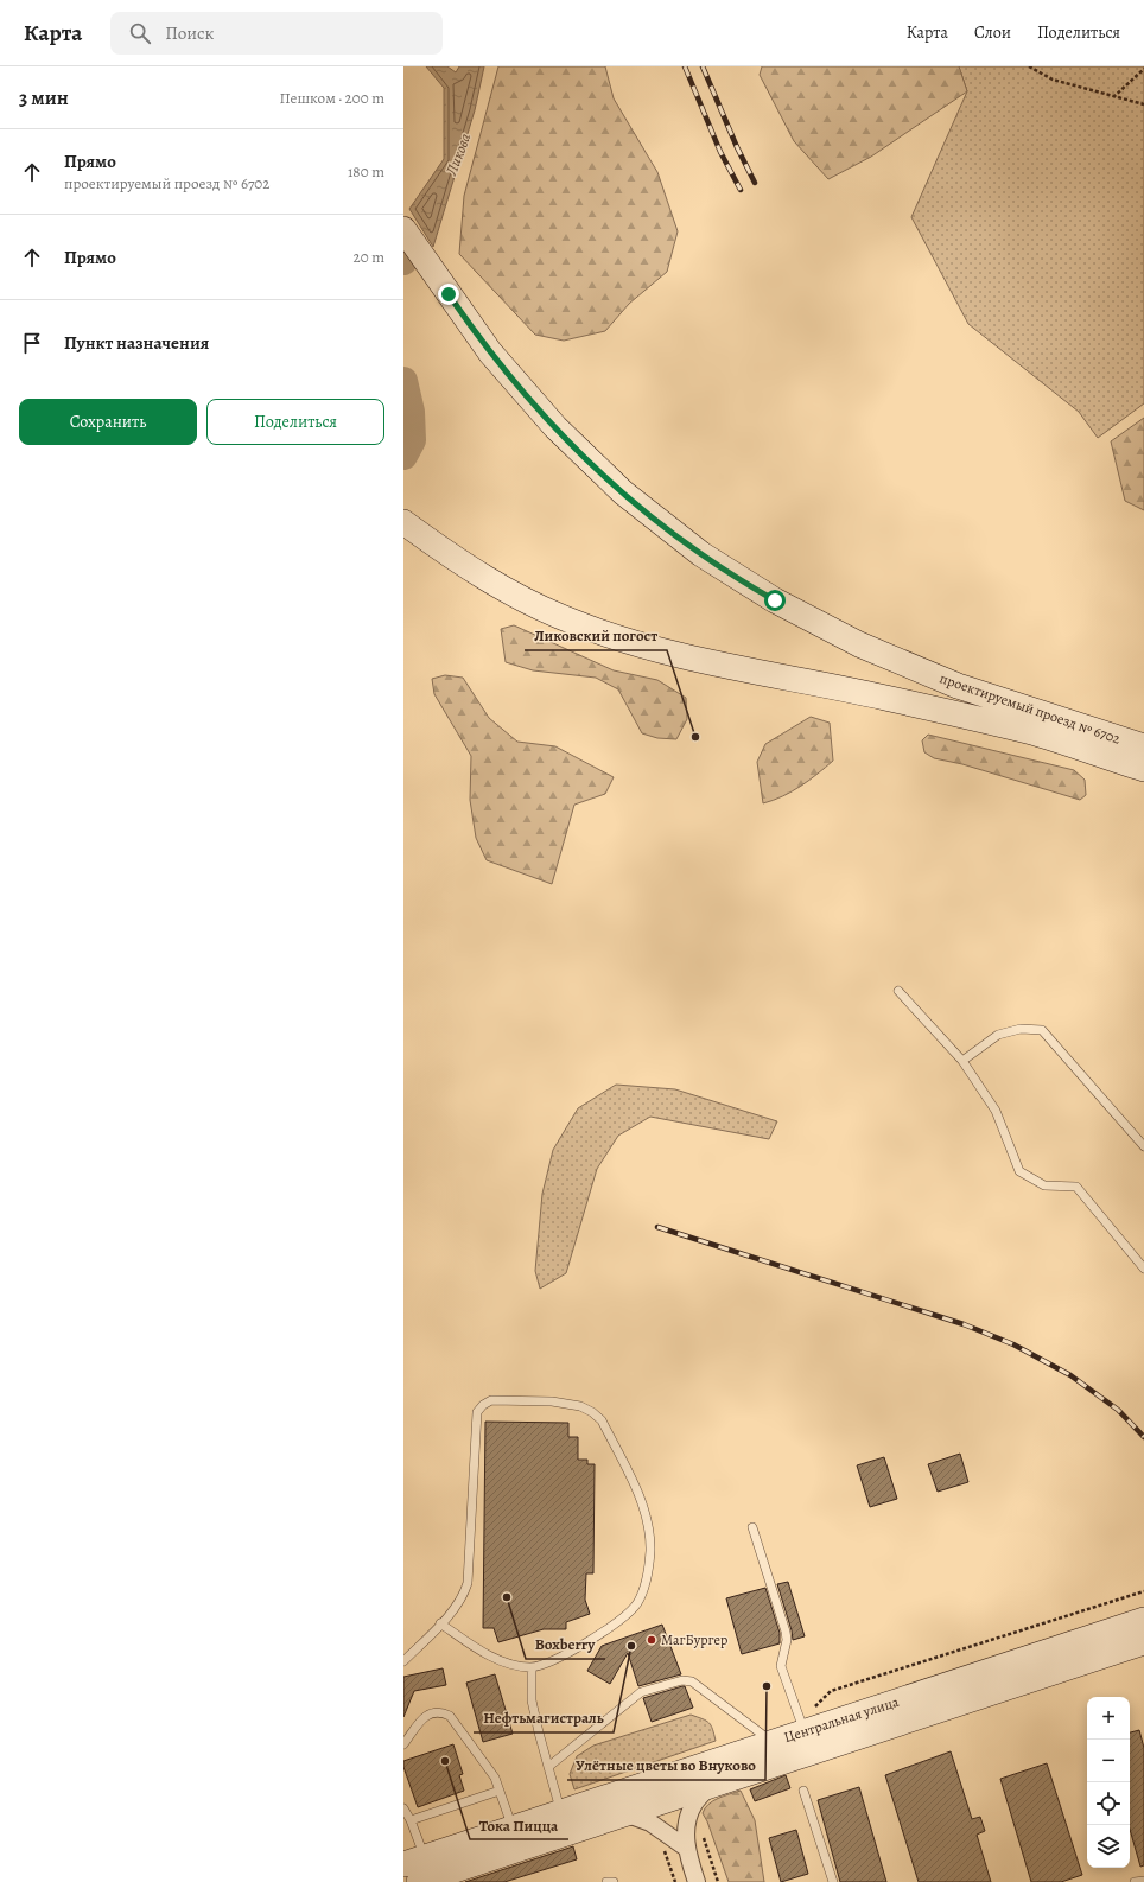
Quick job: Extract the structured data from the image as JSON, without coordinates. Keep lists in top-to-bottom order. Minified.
{"streets":{"main road":["проектируемый проезд № 6702","Центральная улица"]},"water":["Ликова"],"places":["Ликовский погост","Boxberry","МагБургер","Нефтьмагистраль","Улётные цветы во Внуково","Тока Пицца"],"page":{"header":"Карта","search":"Поиск","nav":["Карта","Слои","Поделиться"],"heading":["3 мин","Пешком · 200 m"],"list":[["Прямо","проектируемый проезд № 6702","180 m"],["Прямо","20 m"],"Пункт назначения"],"buttons":["Сохранить","Поделиться"],"map_buttons":["+","−"]}}
